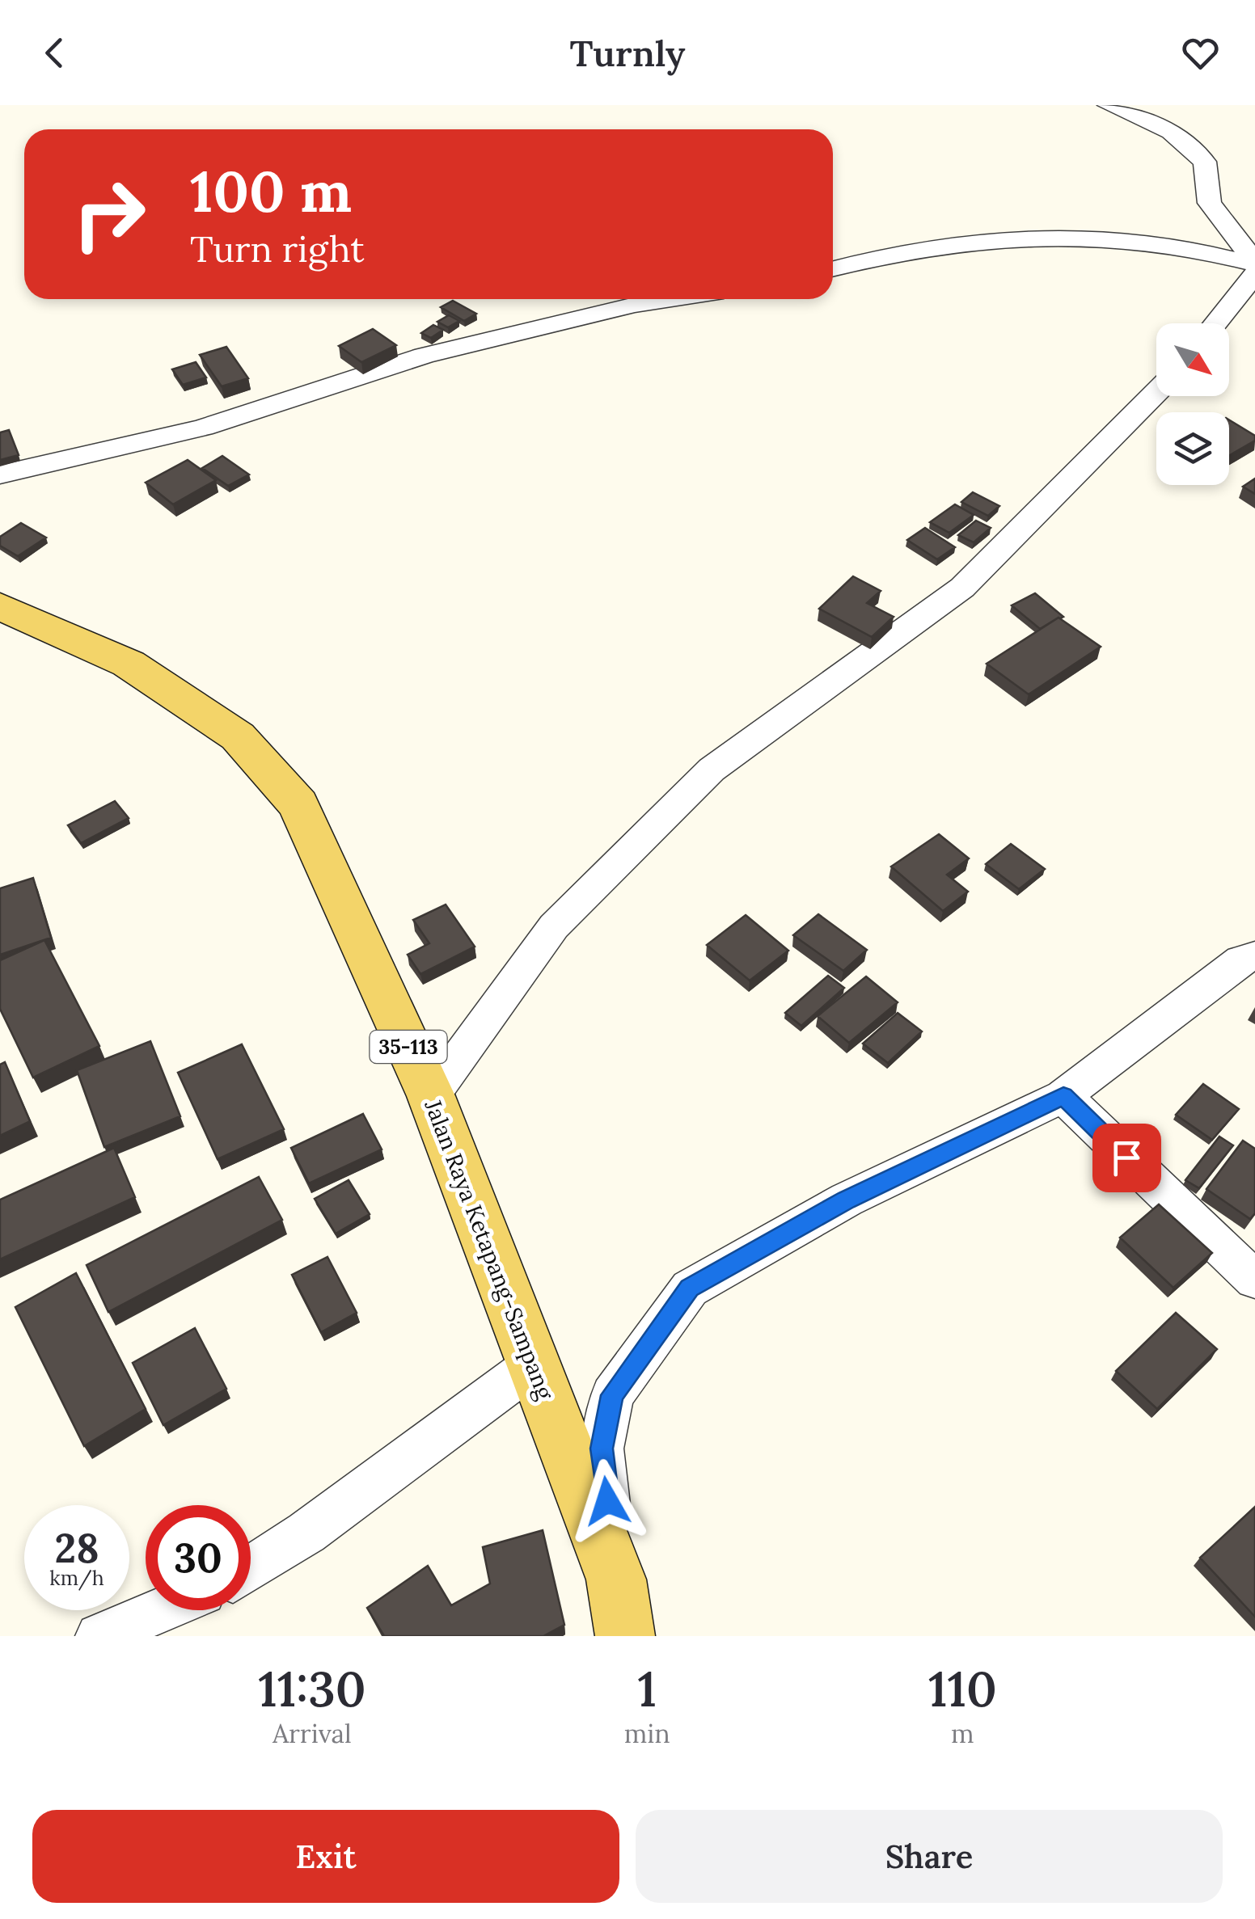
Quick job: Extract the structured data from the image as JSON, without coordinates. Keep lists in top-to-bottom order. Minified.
{"streets":{"main road":["35-113","Jalan Raya Ketapang-Sampang"]},"north":"bottom right","page":{"header":"Turnly","turn":["100 m","Turn right"],"speed":"28 km/h","limit":"30","eta":["11:30","Arrival","1","min","110","m"],"buttons":["Exit","Share"]}}
